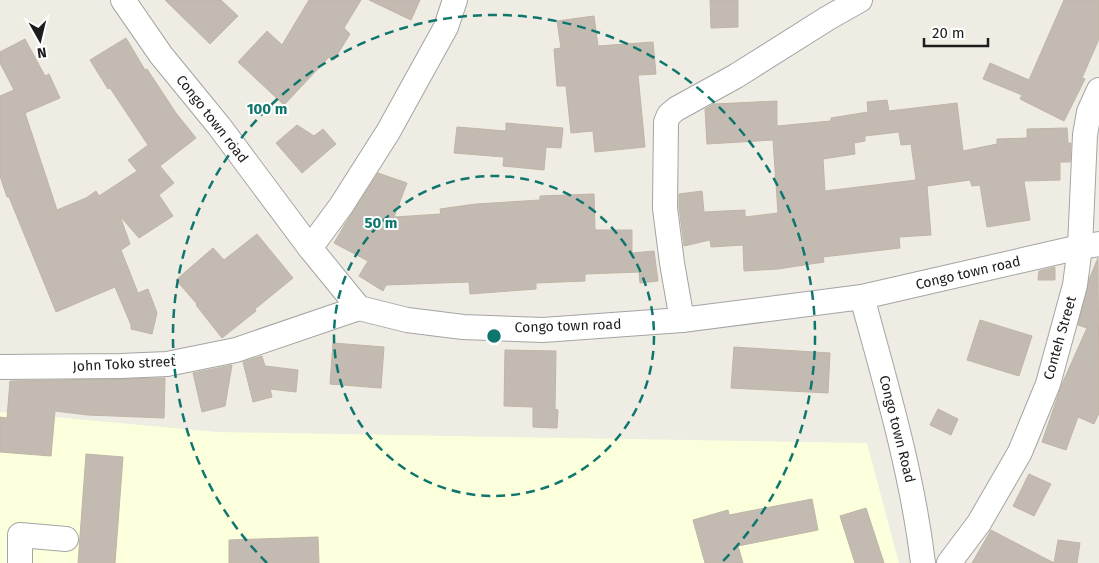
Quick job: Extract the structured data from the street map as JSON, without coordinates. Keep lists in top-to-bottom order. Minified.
{"streets":{"street":["Congo town road","Conteh Street","John Toko street","Congo town Road"]},"crossings":[["Congo town road","Conteh Street"],["Congo town road","John Toko street"],["Congo town road","Congo town Road"]],"scale_bar":"20 m","north":"bottom","rings":["100 m","50 m"]}
